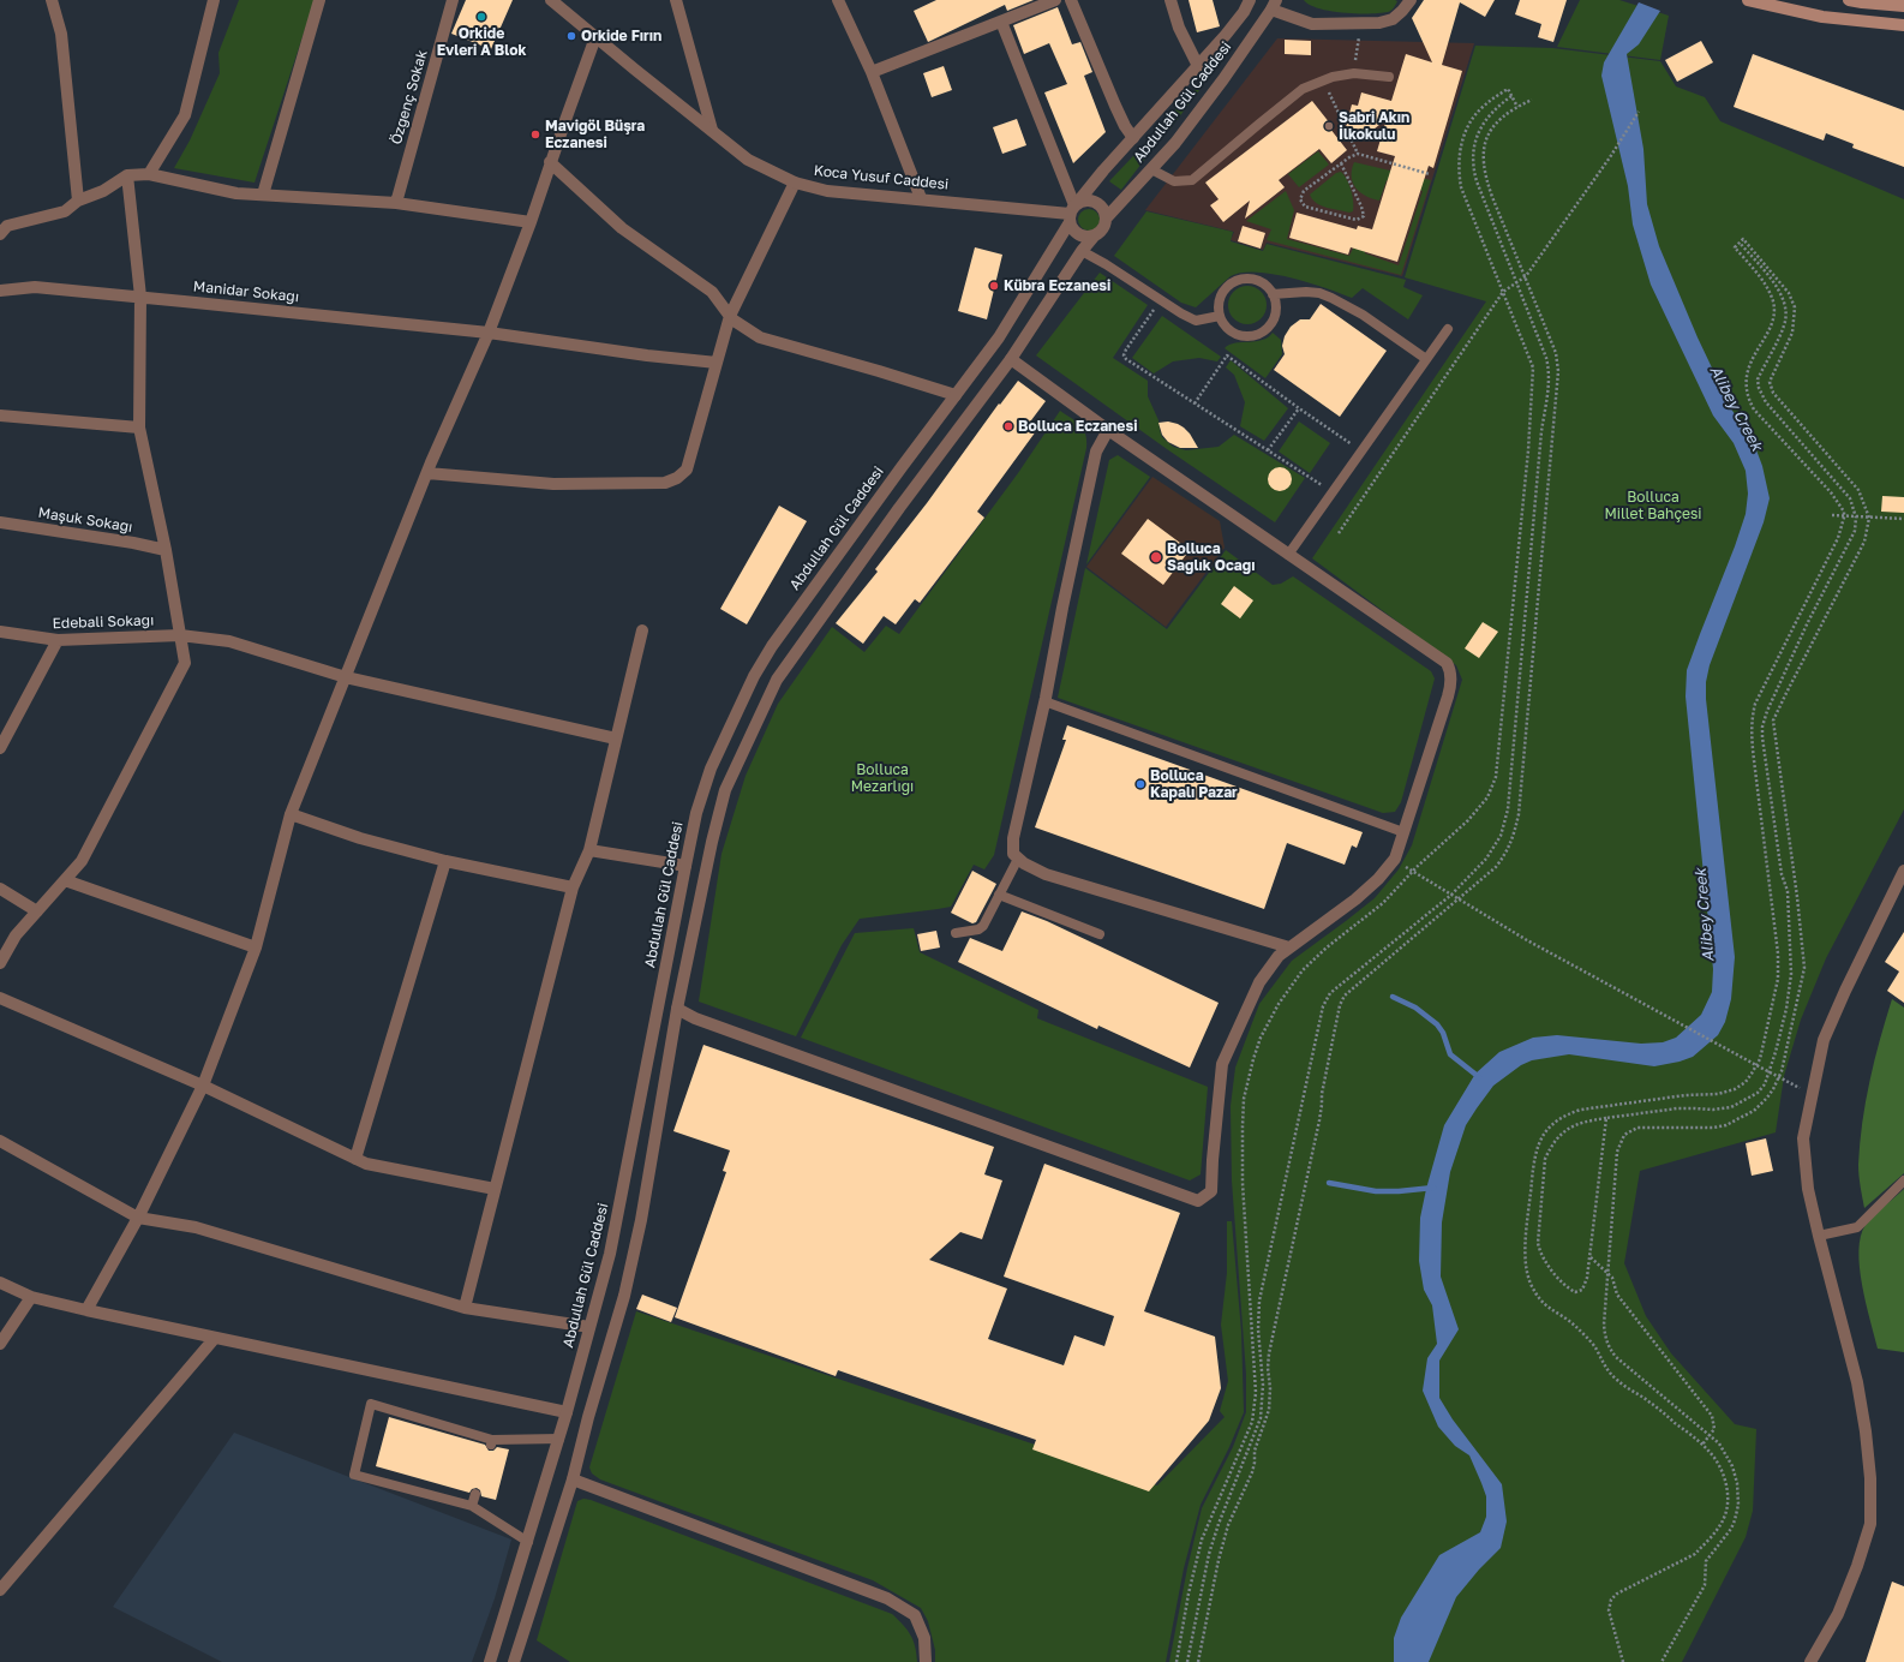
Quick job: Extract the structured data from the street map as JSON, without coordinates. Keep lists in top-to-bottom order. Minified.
{"streets":{"street":["Özgenç Sokak","Abdullah Gül Caddesi","Koca Yusuf Caddesi","Manidar Sokağı","Maşuk Sokağı","Edebali Sokağı"]},"crossings":[["Abdullah Gül Caddesi","Koca Yusuf Caddesi"]],"water":["Alibey Creek"],"parks":["Bolluca Millet Bahçesi","Bolluca Mezarlığı"],"places":["Orkide Evleri A Blok","Orkide Fırın","Sabri Akın İlkokulu","Mavigöl Büşra Eczanesi","Kübra Eczanesi","Bolluca Eczanesi","Bolluca Sağlık Ocağı","Bolluca Kapalı Pazar"]}
